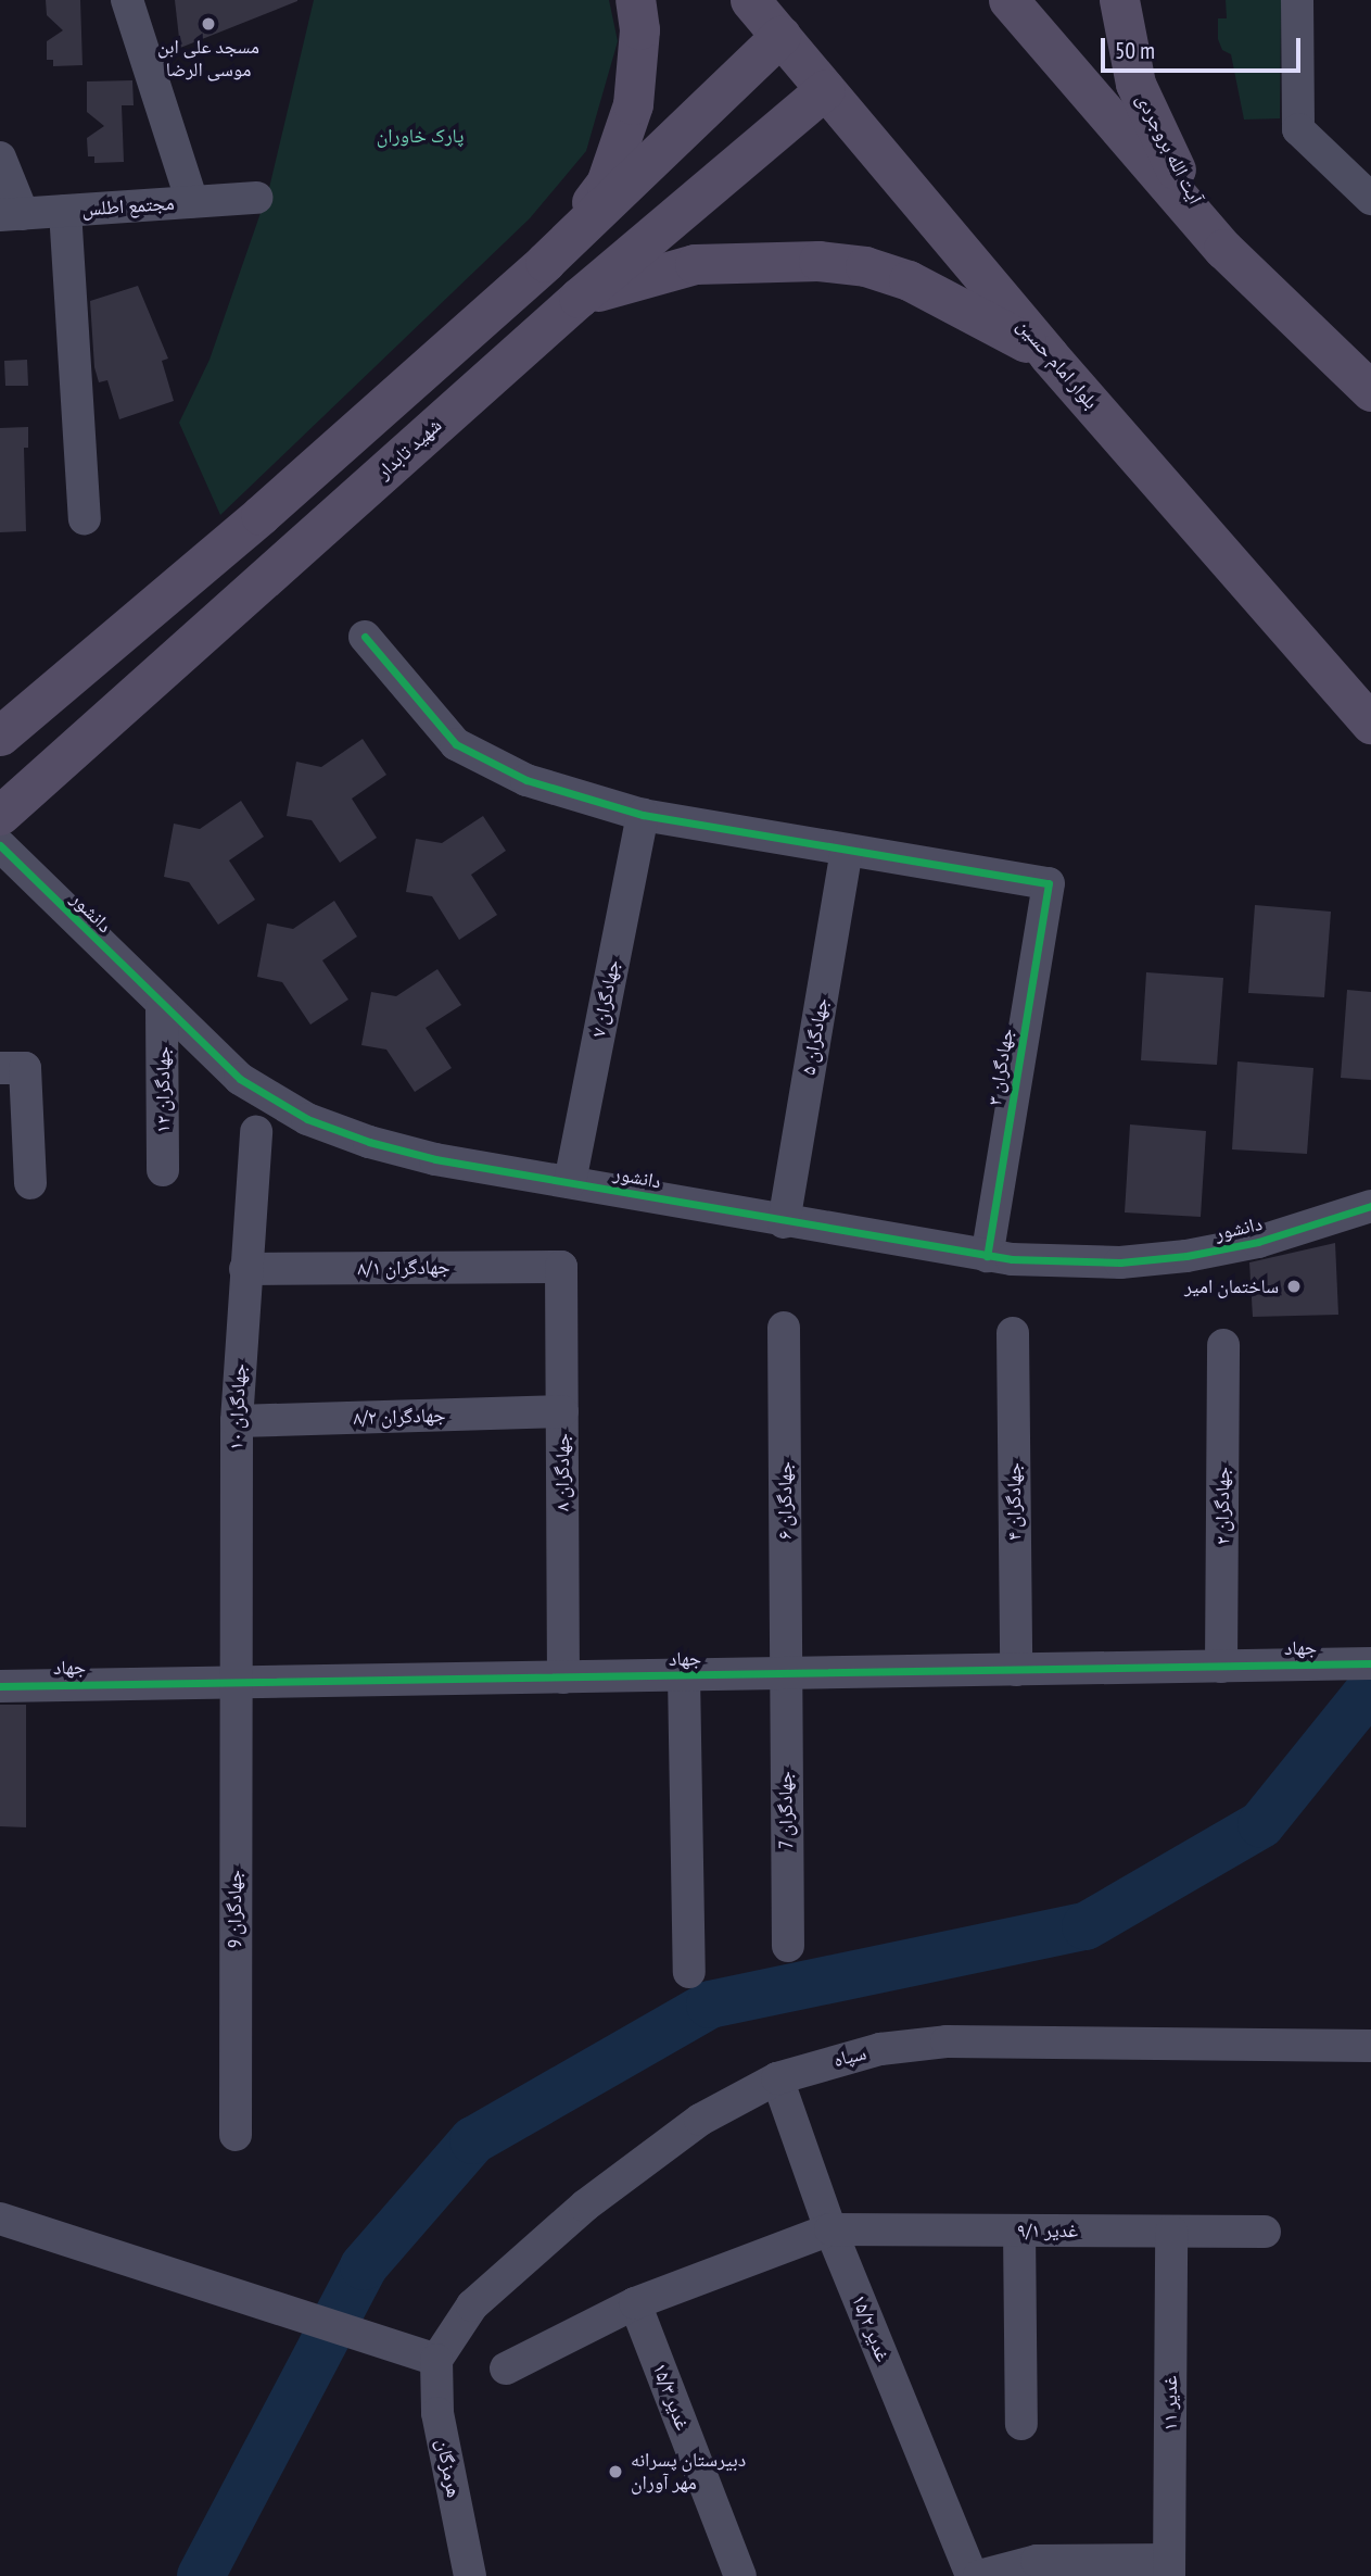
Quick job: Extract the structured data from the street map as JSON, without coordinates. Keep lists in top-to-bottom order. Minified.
{"streets":{"main road":["آیت الله بروجردی","بلوار امام حسین","شهید تابدار"],"street":["مجتمع اطلس","دانشور","جهادگران ۷","جهادگران ۵","جهادگران ۳","جهادگران ۱۲","جهادگران ۸/۱","جهادگران ۱۰","جهادگران ۸/۲","جهادگران ۸","جهادگران ۶","جهادگران ۴","جهادگران ۲","جهاد","جهادگران 7","جهادگران 9","سپاه","غدیر ۹/۱","غدیر ۱۵/۲","غدیر ۱۵/۳","غدیر ۱۱","هرمزگان"]},"crossings":[["بلوار امام حسین","شهید تابدار"],["دانشور","جهادگران ۷"],["دانشور","جهادگران ۵"],["دانشور","جهادگران ۳"],["دانشور","جهادگران ۱۲"],["جهادگران ۵","جهادگران ۳"],["جهادگران ۸/۱","جهادگران ۱۰"],["جهادگران ۸/۱","جهادگران ۸"],["جهادگران ۱۰","جهادگران ۸/۲"],["جهادگران ۱۰","جهاد"],["جهادگران ۱۰","جهادگران 9"],["جهادگران ۸/۲","جهادگران ۸"],["جهادگران ۸","جهاد"],["جهادگران ۶","جهاد"],["جهادگران ۶","جهادگران 7"],["جهادگران ۴","جهاد"],["جهادگران ۲","جهاد"],["جهاد","جهادگران 7"],["جهاد","جهادگران 9"],["سپاه","غدیر ۱۵/۲"],["سپاه","هرمزگان"],["غدیر ۹/۱","غدیر ۱۵/۲"],["غدیر ۹/۱","غدیر ۱۱"]],"parks":["پارک خاوران"],"places":["مسجد علی ابن موسی الرضا","ساختمان امیر","دبیرستان پسرانه مهر آوران"],"scale_bar":"50 m"}
